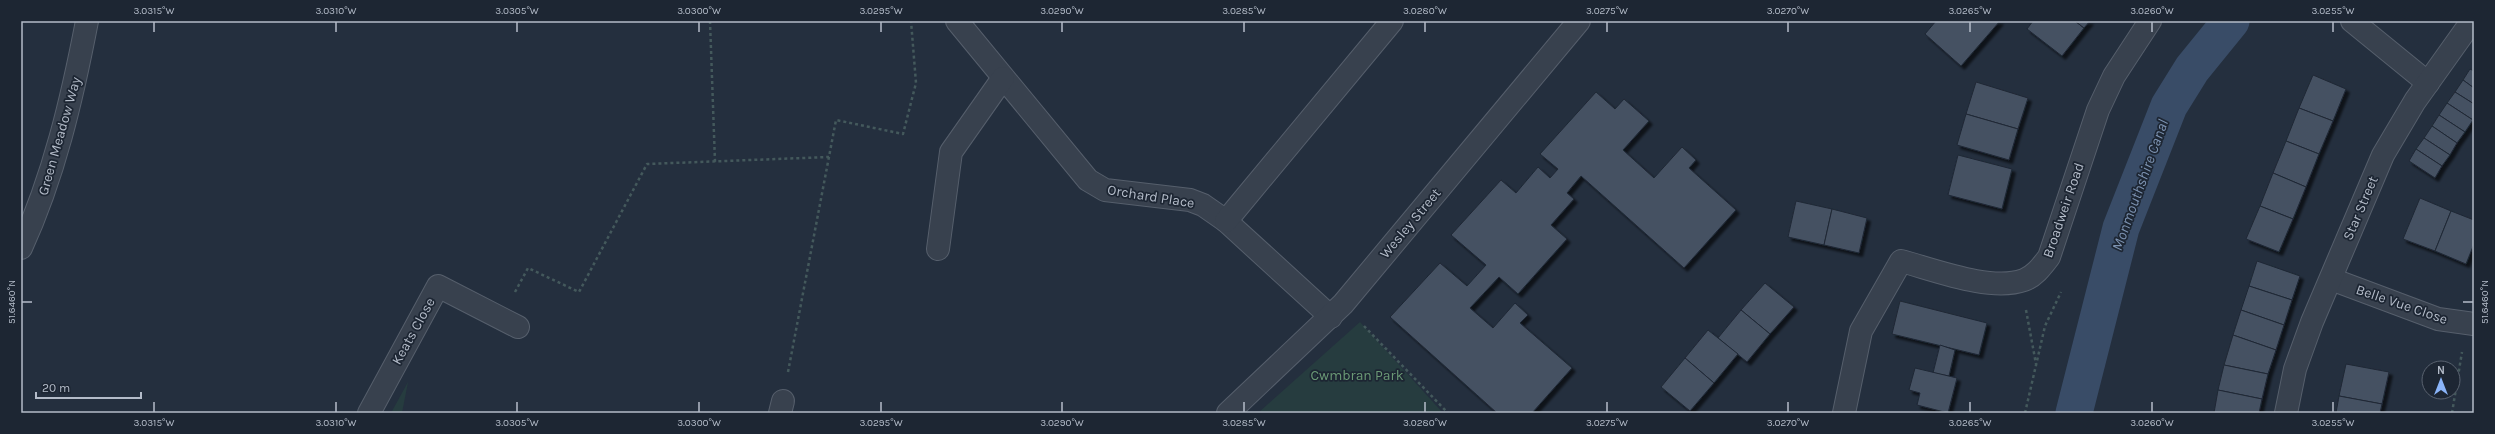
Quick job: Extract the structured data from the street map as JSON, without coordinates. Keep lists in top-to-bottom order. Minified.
{"streets":{"street":["Green Meadow Way","Orchard Place","Star Street","Broadweir Road","Wesley Street","Belle Vue Close","Keats Close"]},"crossings":[["Orchard Place","Wesley Street"],["Star Street","Belle Vue Close"]],"water":["Monmouthshire Canal"],"parks":["Cwmbran Park"],"scale_bar":"20 m","north":"top","coordinates":["3.0315°W","3.0310°W","3.0305°W","3.0300°W","3.0295°W","3.0290°W","3.0285°W","3.0280°W","3.0275°W","3.0270°W","3.0265°W","3.0260°W","3.0255°W","51.6460°N"]}
